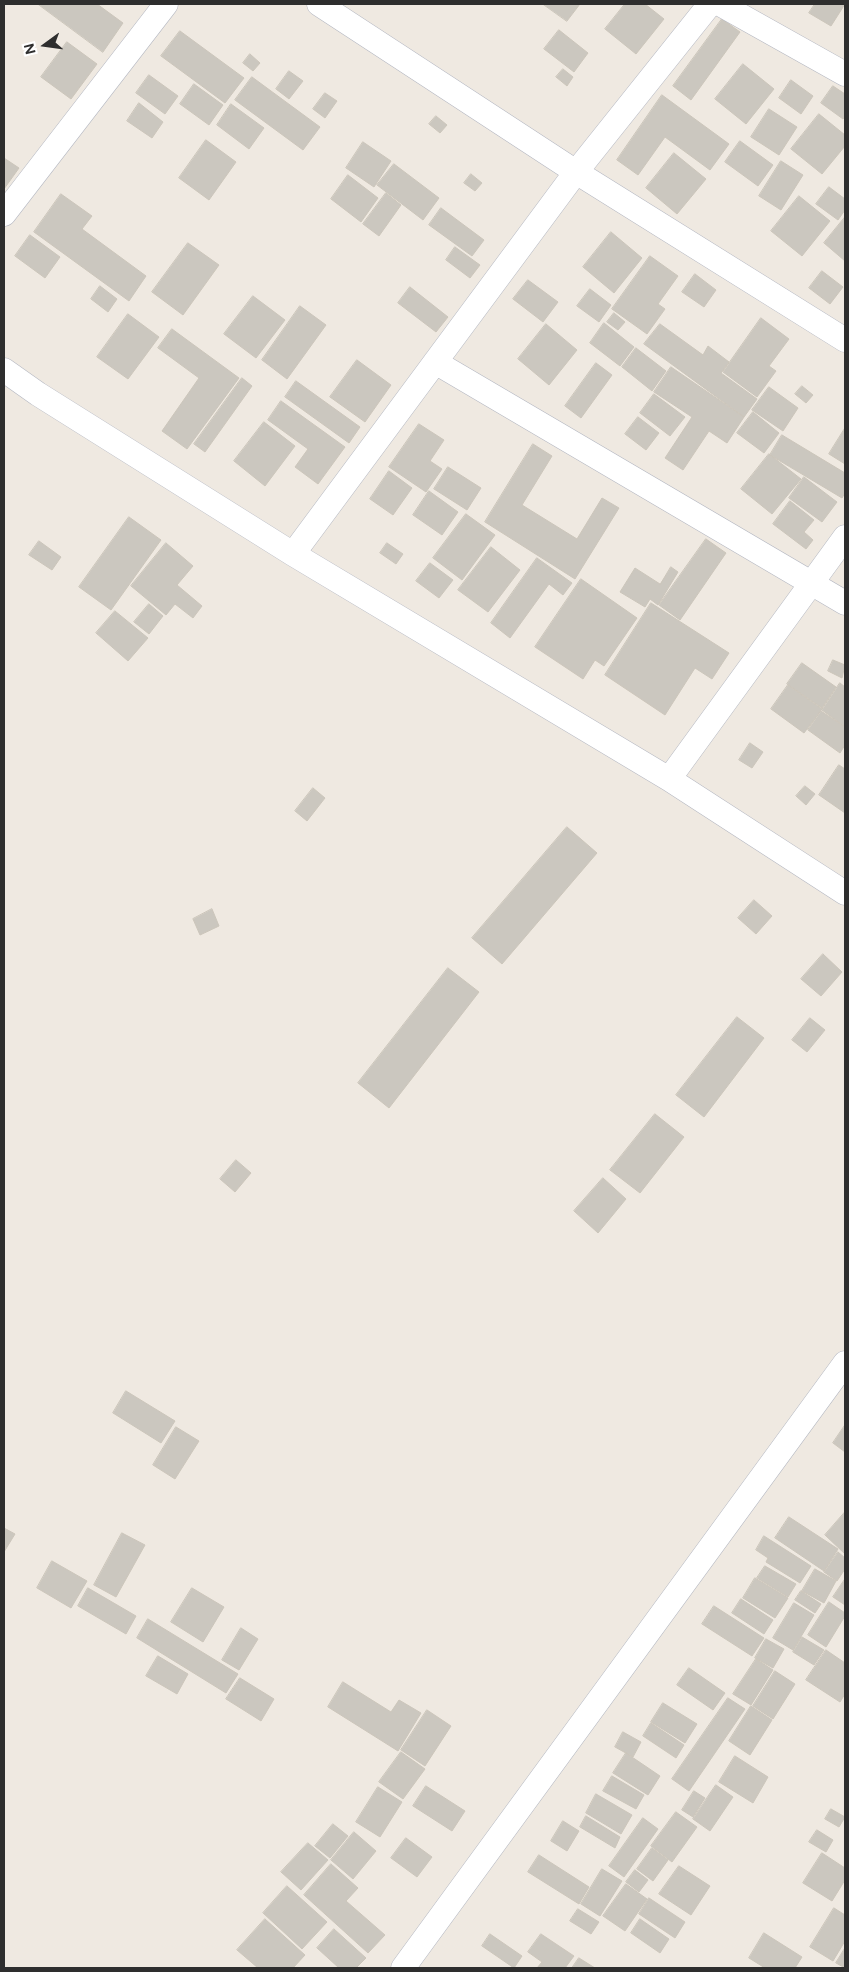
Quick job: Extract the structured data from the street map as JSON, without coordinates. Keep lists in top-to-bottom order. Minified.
{"north":"left"}
